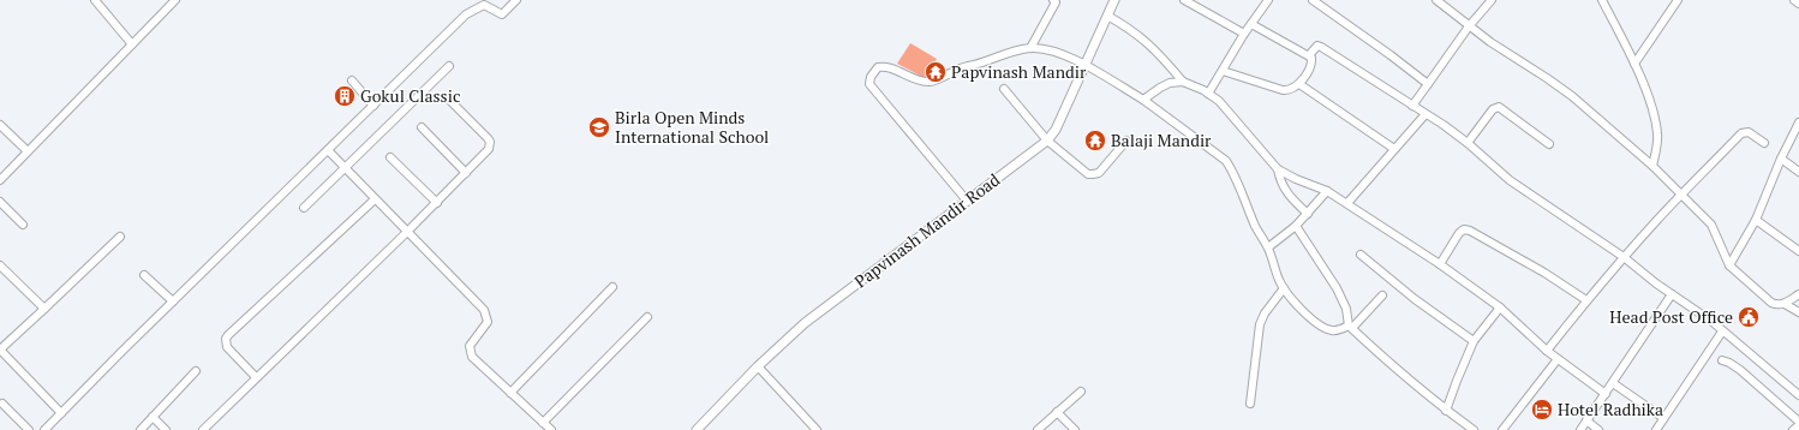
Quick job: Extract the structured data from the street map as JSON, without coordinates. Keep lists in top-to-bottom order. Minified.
{"streets":{"street":["Papvinash Mandir Road"]},"places":{"temple":["Papvinash Mandir","Balaji Mandir"],"building":["Gokul Classic"],"school or university":["Birla Open Minds International School"],"public building":["Head Post Office"],"hotel":["Hotel Radhika"]}}
